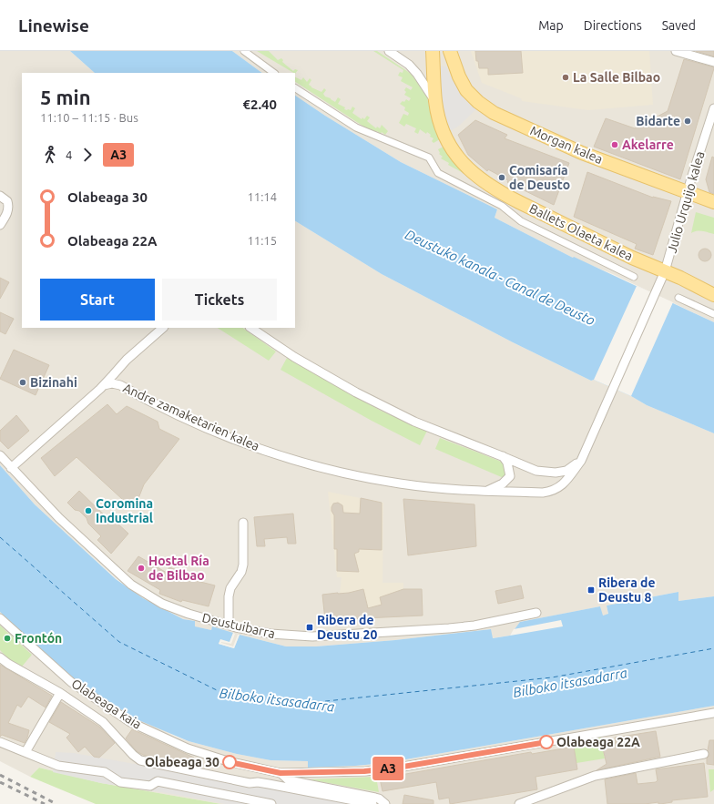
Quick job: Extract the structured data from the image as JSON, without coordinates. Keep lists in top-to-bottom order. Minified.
{"streets":{"main road":["Morgan kalea","Ballets Olaeta kalea"],"street":["Julio Urquijo kalea","Andre zamaketarien kalea","Deustuibarra","Olabeaga kaia"]},"crossings":[["Morgan kalea","Julio Urquijo kalea"],["Julio Urquijo kalea","Ballets Olaeta kalea"],["Julio Urquijo kalea","Andre zamaketarien kalea"]],"water":["Deustuko kanala - Canal de Deusto","Bilboko itsasadarra"],"places":{"other":["La Salle Bilbao","Bidarte","Akelarre","Comisaría de Deusto","Bizinahi","Coromina Industrial","Hostal Ría de Bilbao","Frontón","Olabeaga 22A","Olabeaga 30"],"transit":["Ribera de Deustu 8","Ribera de Deustu 20"]},"lines":["bus line A3"],"page":{"header":"Linewise","nav":["Map","Directions","Saved"],"on_map":"A3","heading":["5 min","11:10 – 11:15 · Bus","€2.40"],"legs":["4","A3"],"list":[{"name":"Olabeaga 30","value":"11:14"},{"name":"Olabeaga 22A","value":"11:15"}],"buttons":["Start","Tickets"]}}
